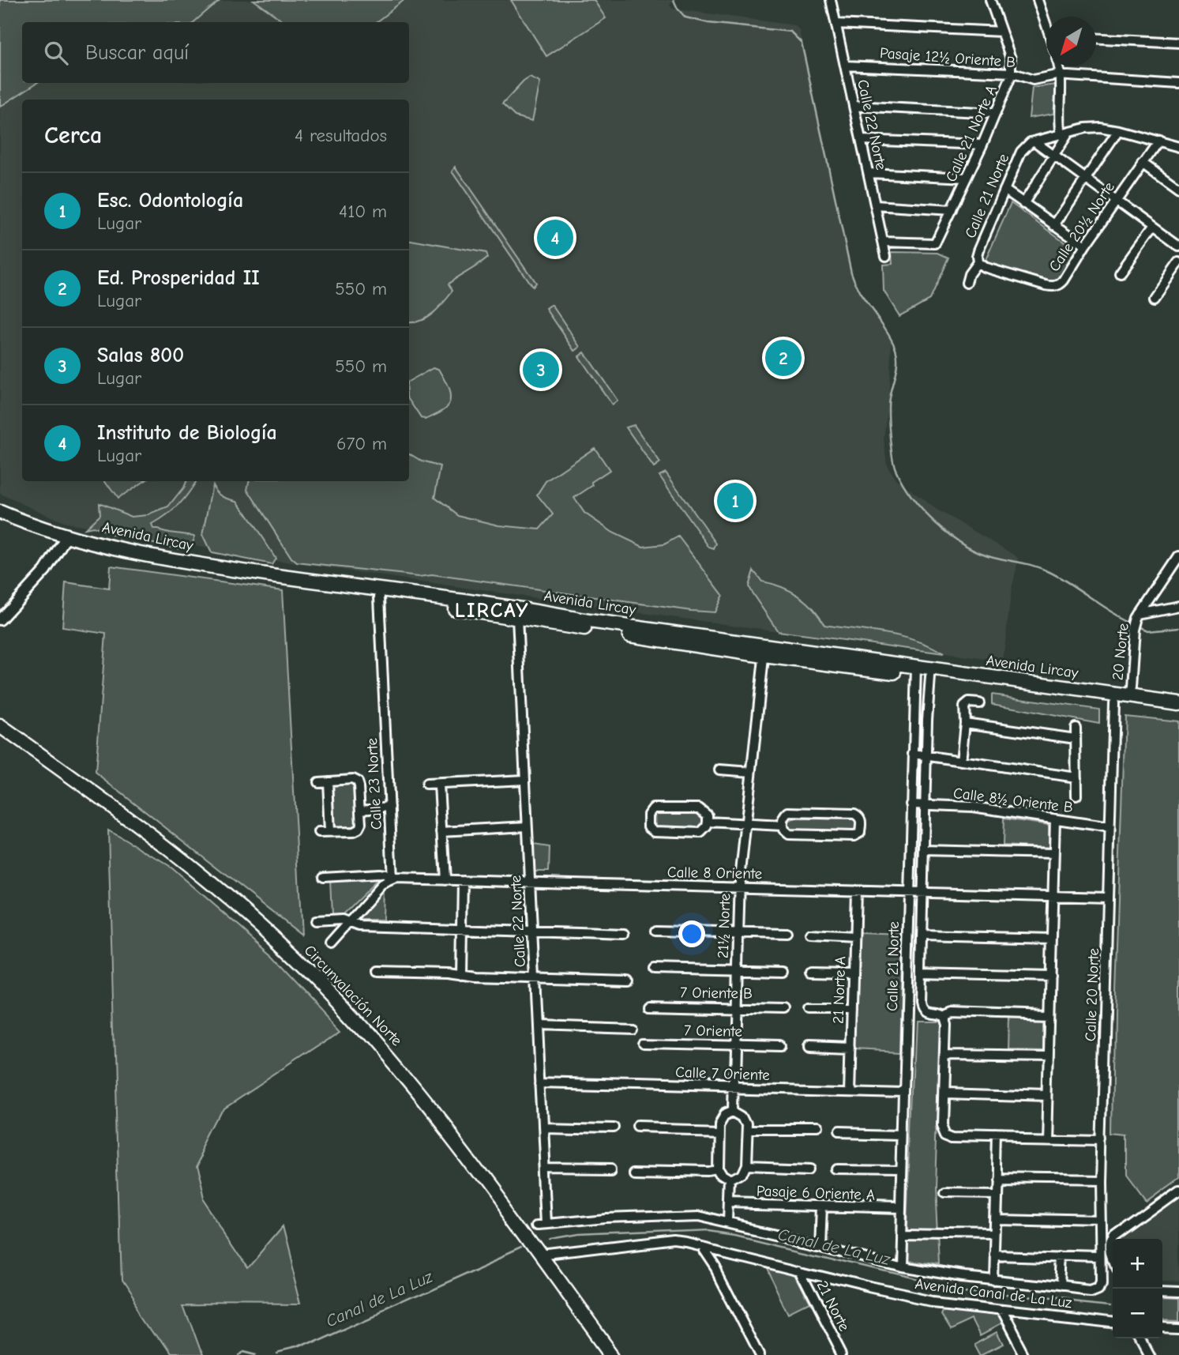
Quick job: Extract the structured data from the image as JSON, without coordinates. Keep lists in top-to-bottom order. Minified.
{"streets":{"main road":["Avenida Lircay","Circunvalación Norte"],"street":["Pasaje 12½ Oriente B","Calle 22 Norte","Calle 21 Norte A","Calle 21 Norte","Calle 20½ Norte","20 Norte","Calle 23 Norte","Calle 8½ Oriente B","Calle 8 Oriente","21½ Norte","21 Norte A","7 Oriente B","Calle 20 Norte","7 Oriente","Calle 7 Oriente","Pasaje 6 Oriente A","Avenida Canal de La Luz","21 Norte"]},"crossings":[["Pasaje 12½ Oriente B","Calle 22 Norte"],["Pasaje 12½ Oriente B","Calle 21 Norte A"],["Calle 22 Norte","Calle 21 Norte A"],["Calle 22 Norte","Avenida Lircay"],["Calle 22 Norte","Calle 8 Oriente"],["Calle 22 Norte","Calle 7 Oriente"],["Calle 22 Norte","Avenida Canal de La Luz"],["Calle 21 Norte","Calle 20½ Norte"],["Calle 21 Norte","Avenida Lircay"],["Calle 21 Norte","Calle 8½ Oriente B"],["Calle 21 Norte","Calle 8 Oriente"],["Calle 21 Norte","Calle 7 Oriente"],["Calle 21 Norte","Pasaje 6 Oriente A"],["Calle 21 Norte","Avenida Canal de La Luz"],["Avenida Lircay","20 Norte"],["Avenida Lircay","Calle 23 Norte"],["Avenida Lircay","21½ Norte"],["Avenida Lircay","Calle 20 Norte"],["Calle 23 Norte","Calle 8 Oriente"],["Calle 8½ Oriente B","Calle 20 Norte"],["Calle 8 Oriente","21½ Norte"],["Calle 8 Oriente","21 Norte A"],["Calle 8 Oriente","Calle 20 Norte"],["21½ Norte","7 Oriente B"],["21½ Norte","7 Oriente"],["21½ Norte","Calle 7 Oriente"],["21 Norte A","Calle 7 Oriente"],["Calle 20 Norte","Avenida Canal de La Luz"],["Circunvalación Norte","Avenida Canal de La Luz"],["Avenida Canal de La Luz","21 Norte"]],"districts":["LIRCAY"],"water":["Canal de La Luz"],"north":"bottom left","page":{"search":"Buscar aquí","heading":["Cerca","4 resultados"],"list":[{"mark":"1","name":"Esc. Odontología","note":"Lugar","value":"410 m"},{"mark":"2","name":"Ed. Prosperidad II","note":"Lugar","value":"550 m"},{"mark":"3","name":"Salas 800","note":"Lugar","value":"550 m"},{"mark":"4","name":"Instituto de Biología","note":"Lugar","value":"670 m"}],"pins":["4","2","3","1"],"map_buttons":["+","−"]}}
